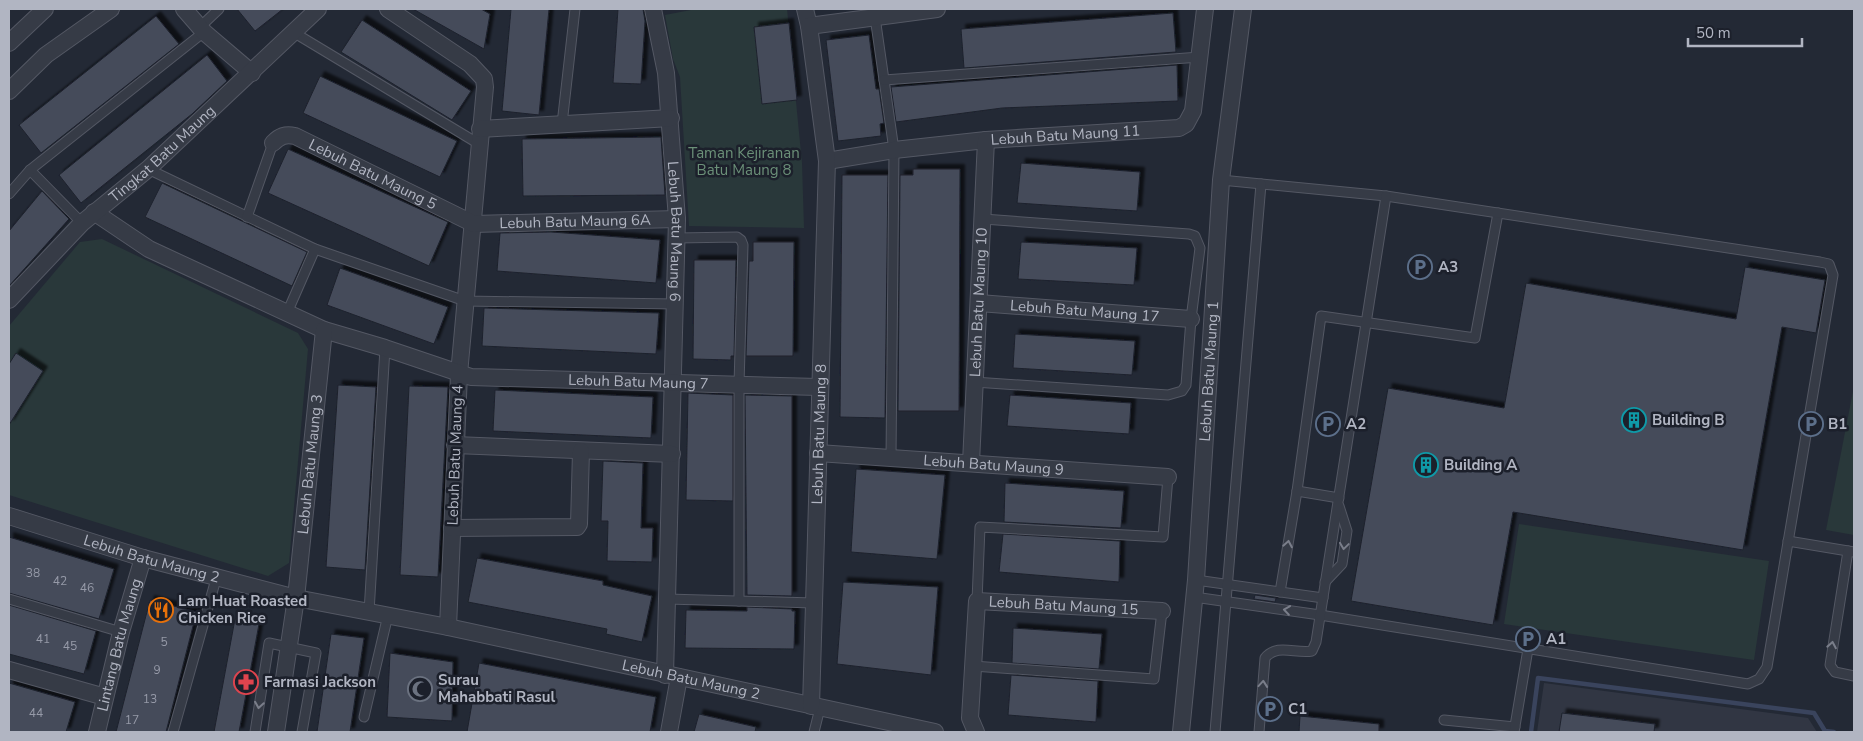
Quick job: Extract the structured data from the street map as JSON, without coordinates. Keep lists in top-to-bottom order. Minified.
{"streets":{"street":["Lebuh Batu Maung 11","Tingkat Batu Maung","Lebuh Batu Maung 5","Lebuh Batu Maung 6A","Lebuh Batu Maung 6","Lebuh Batu Maung 10","Lebuh Batu Maung 17","Lebuh Batu Maung 1","Lebuh Batu Maung 7","Lebuh Batu Maung 8","Lebuh Batu Maung 4","Lebuh Batu Maung 3","Lebuh Batu Maung 9","Lebuh Batu Maung 2","Lebuh Batu Maung 15","Lintang Batu Maung"]},"crossings":[["Lebuh Batu Maung 11","Lebuh Batu Maung 10"],["Lebuh Batu Maung 11","Lebuh Batu Maung 8"],["Lebuh Batu Maung 5","Lebuh Batu Maung 6A"],["Lebuh Batu Maung 5","Lebuh Batu Maung 4"],["Lebuh Batu Maung 6A","Lebuh Batu Maung 6"],["Lebuh Batu Maung 6A","Lebuh Batu Maung 4"],["Lebuh Batu Maung 6","Lebuh Batu Maung 7"],["Lebuh Batu Maung 6","Lebuh Batu Maung 2"],["Lebuh Batu Maung 10","Lebuh Batu Maung 17"],["Lebuh Batu Maung 10","Lebuh Batu Maung 9"],["Lebuh Batu Maung 7","Lebuh Batu Maung 8"],["Lebuh Batu Maung 7","Lebuh Batu Maung 4"],["Lebuh Batu Maung 8","Lebuh Batu Maung 9"],["Lebuh Batu Maung 8","Lebuh Batu Maung 2"],["Lebuh Batu Maung 4","Lebuh Batu Maung 2"],["Lebuh Batu Maung 3","Lebuh Batu Maung 2"],["Lebuh Batu Maung 2","Lintang Batu Maung"]],"parks":["Taman Kejiranan Batu Maung 8"],"places":{"parking":["A3","A2","B1","A1","C1"],"building":["Building B","Building A"],"restaurant":["Lam Huat Roasted Chicken Rice"],"pharmacy":["Farmasi Jackson"],"mosque":["Surau Mahabbati Rasul"]},"house_numbers":["38","42","46","41","5","45","9","13","44","17"],"scale_bar":"50 m"}
